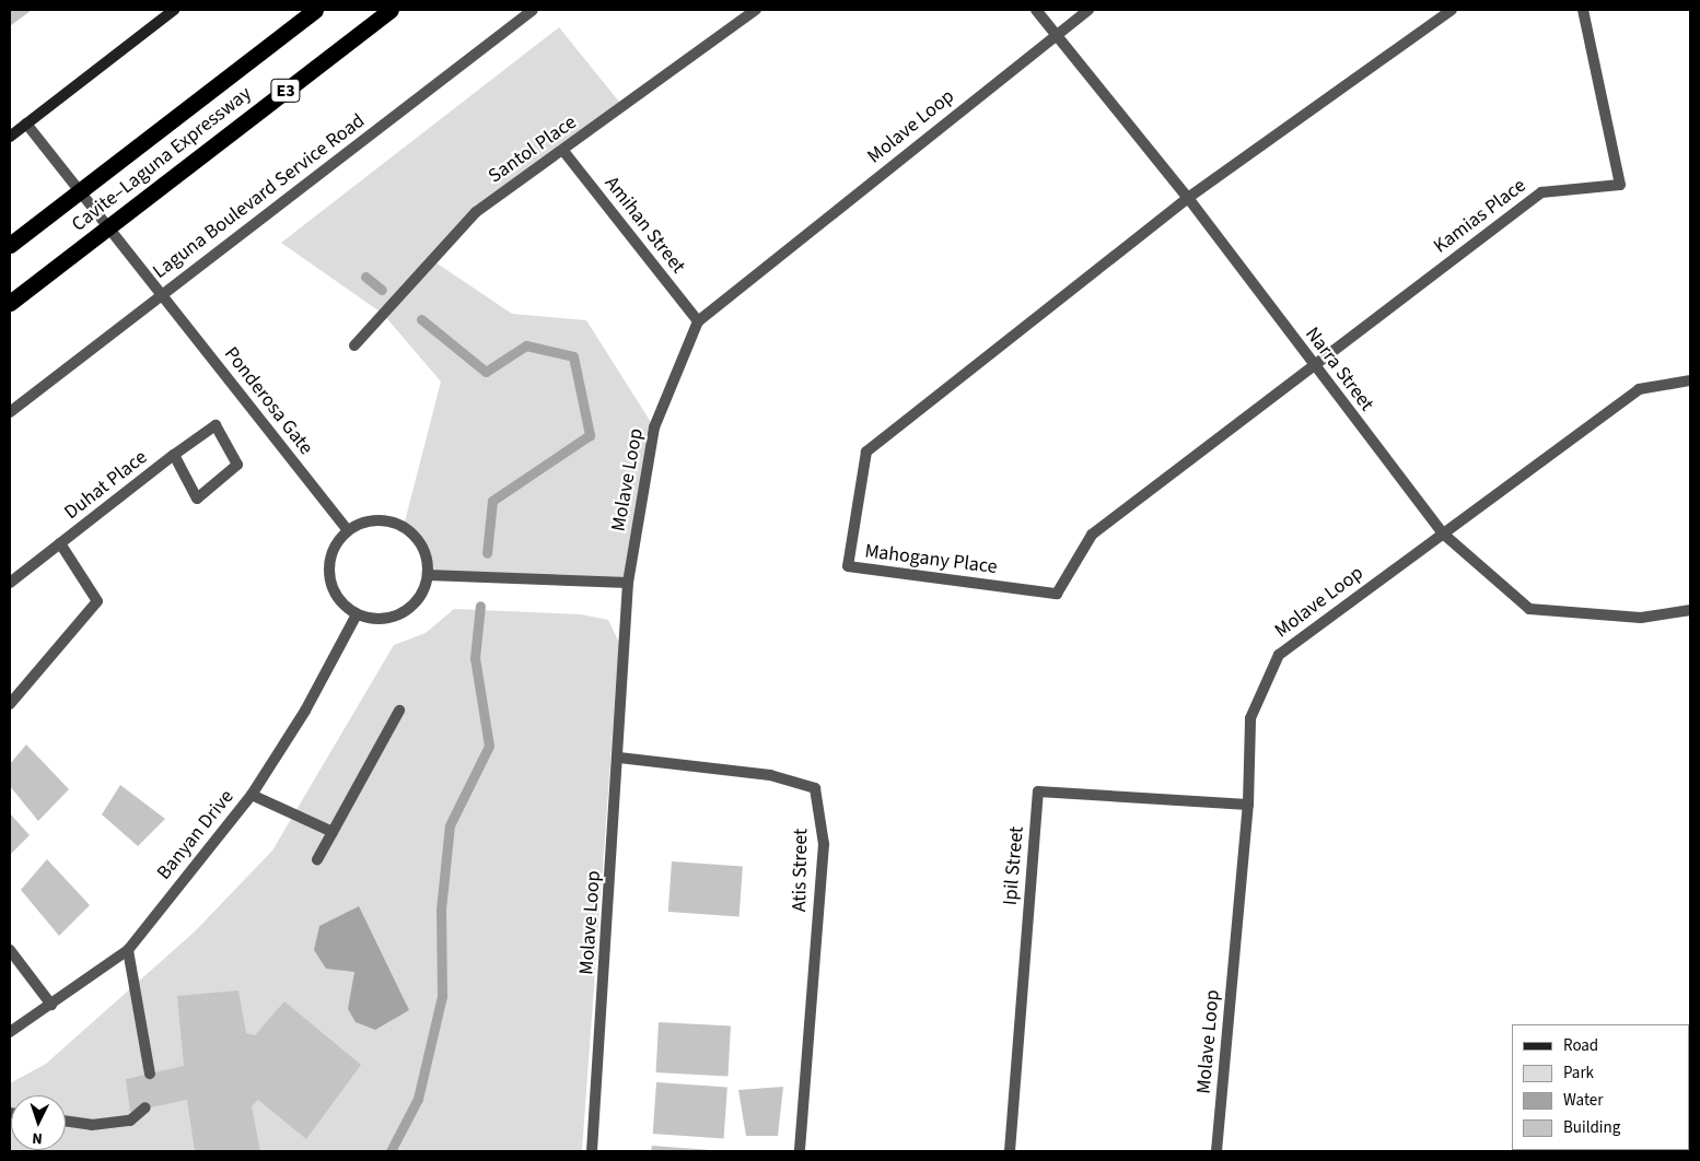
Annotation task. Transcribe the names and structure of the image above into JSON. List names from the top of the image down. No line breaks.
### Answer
{"streets":{"highway":["E3","Cavite–Laguna Expressway"],"street":["Molave Loop","Santol Place","Laguna Boulevard Service Road","Kamias Place","Amihan Street","Narra Street","Ponderosa Gate","Duhat Place","Mahogany Place","Banyan Drive","Ipil Street","Atis Street"]},"crossings":[["Molave Loop","Amihan Street"],["Molave Loop","Narra Street"],["Molave Loop","Ipil Street"],["Molave Loop","Atis Street"],["Santol Place","Amihan Street"],["Laguna Boulevard Service Road","Ponderosa Gate"],["Kamias Place","Narra Street"],["Kamias Place","Mahogany Place"],["Narra Street","Mahogany Place"],["Ponderosa Gate","Banyan Drive"]],"legend":["Road","Park","Water","Building"],"north":"bottom"}
